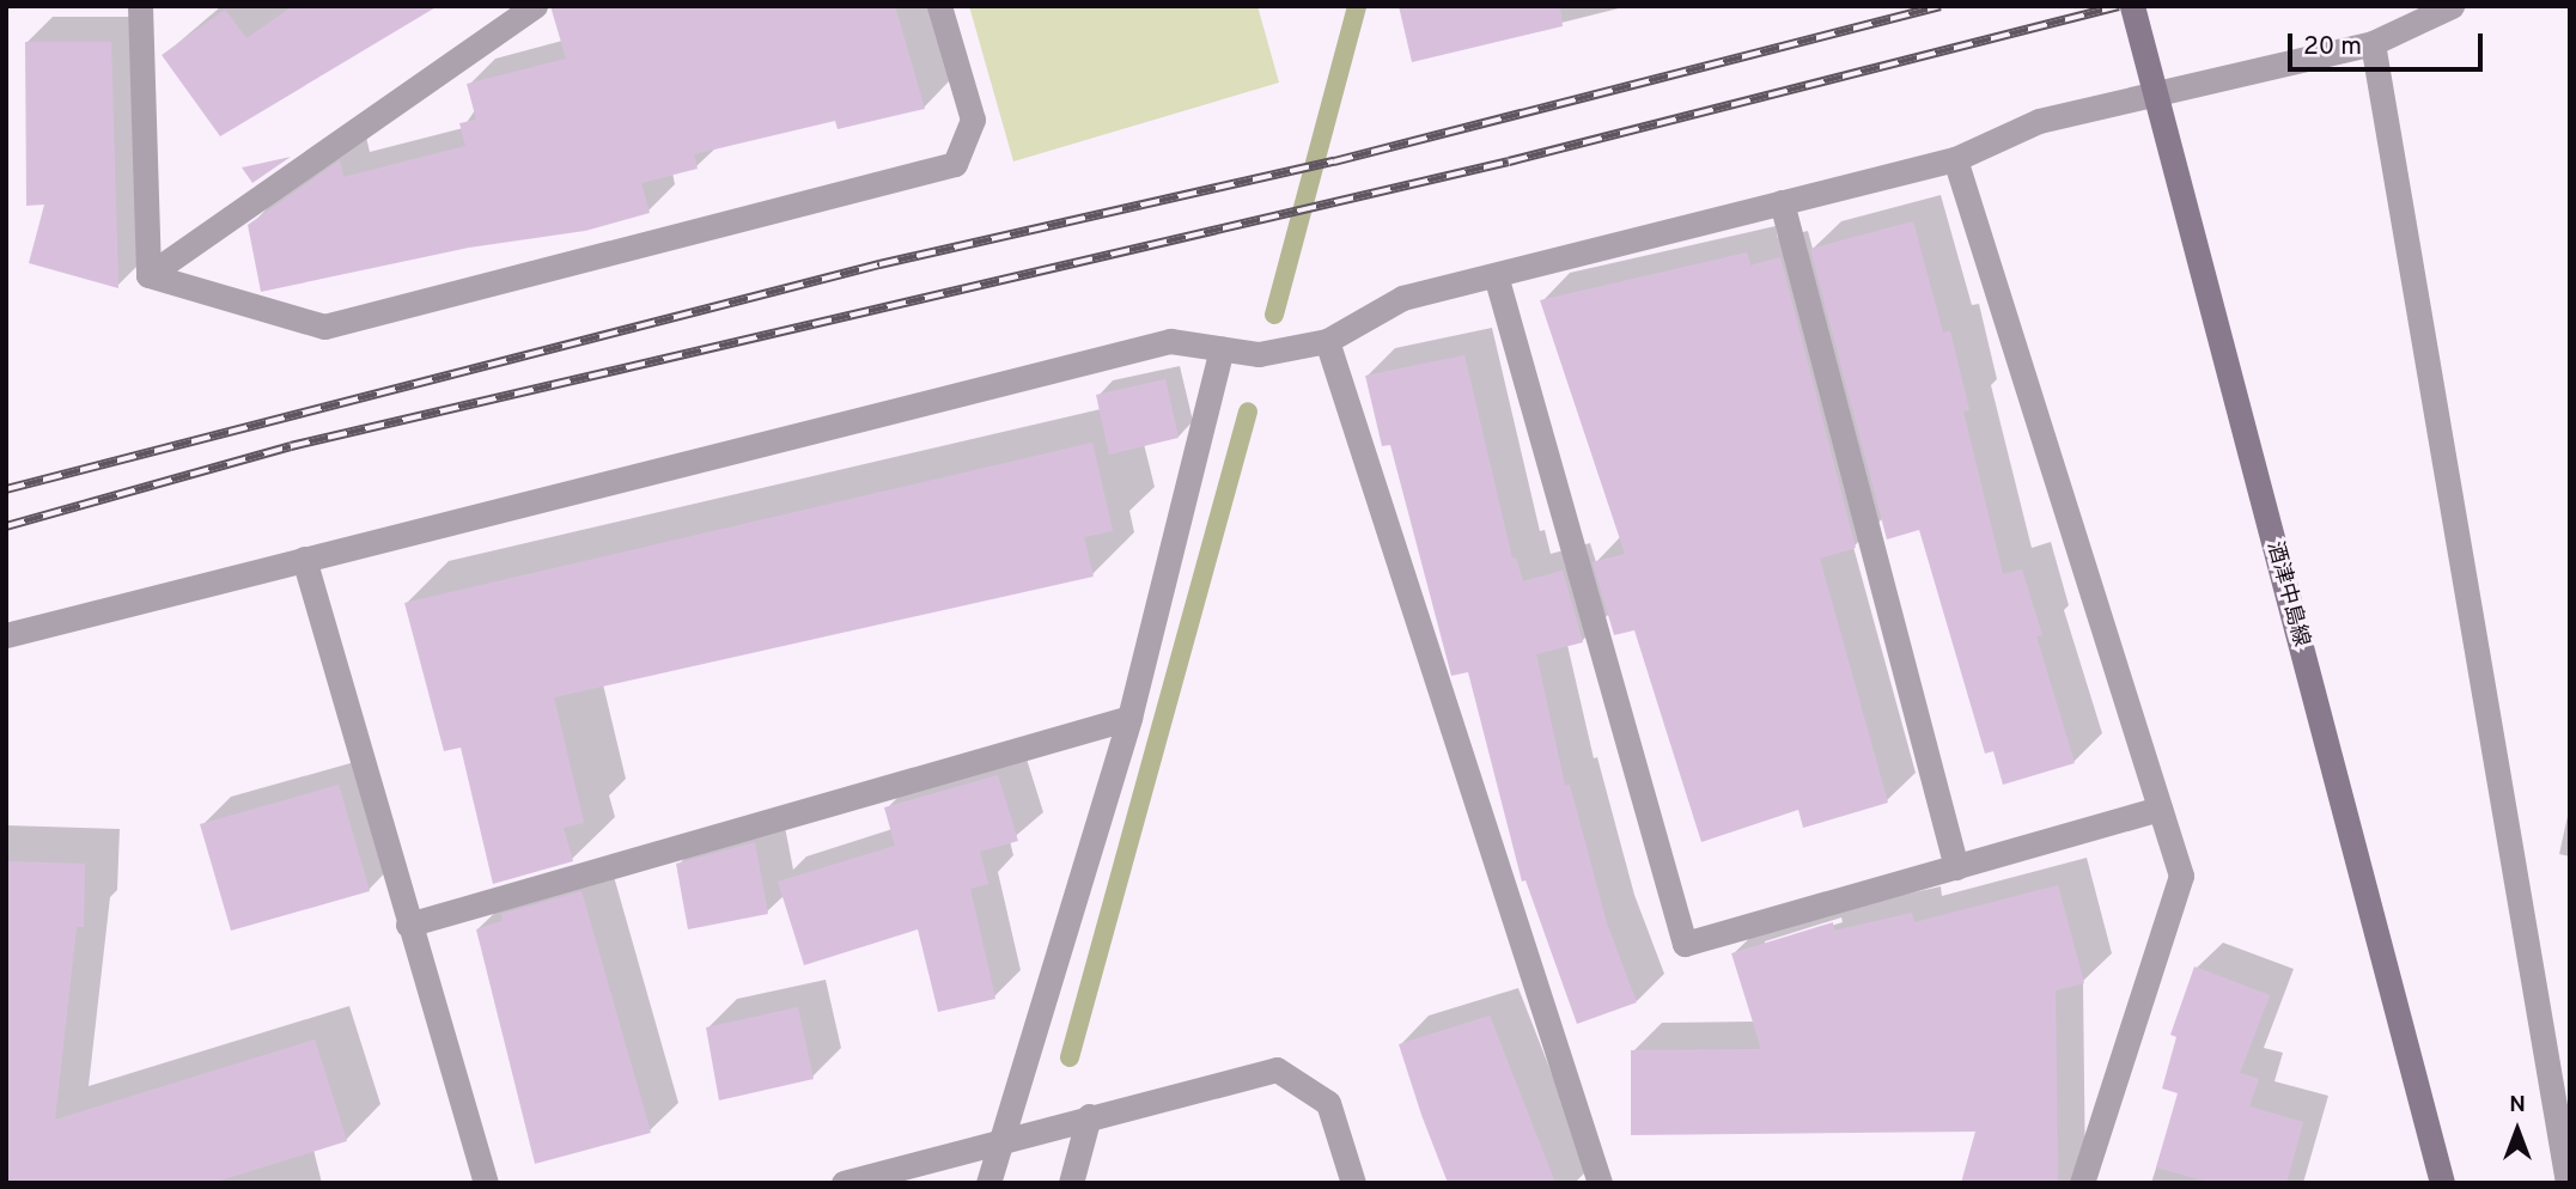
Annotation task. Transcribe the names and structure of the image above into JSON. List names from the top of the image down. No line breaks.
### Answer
{"streets":{"main road":["酒津中島線"]},"scale_bar":"20 m","north":"top"}
